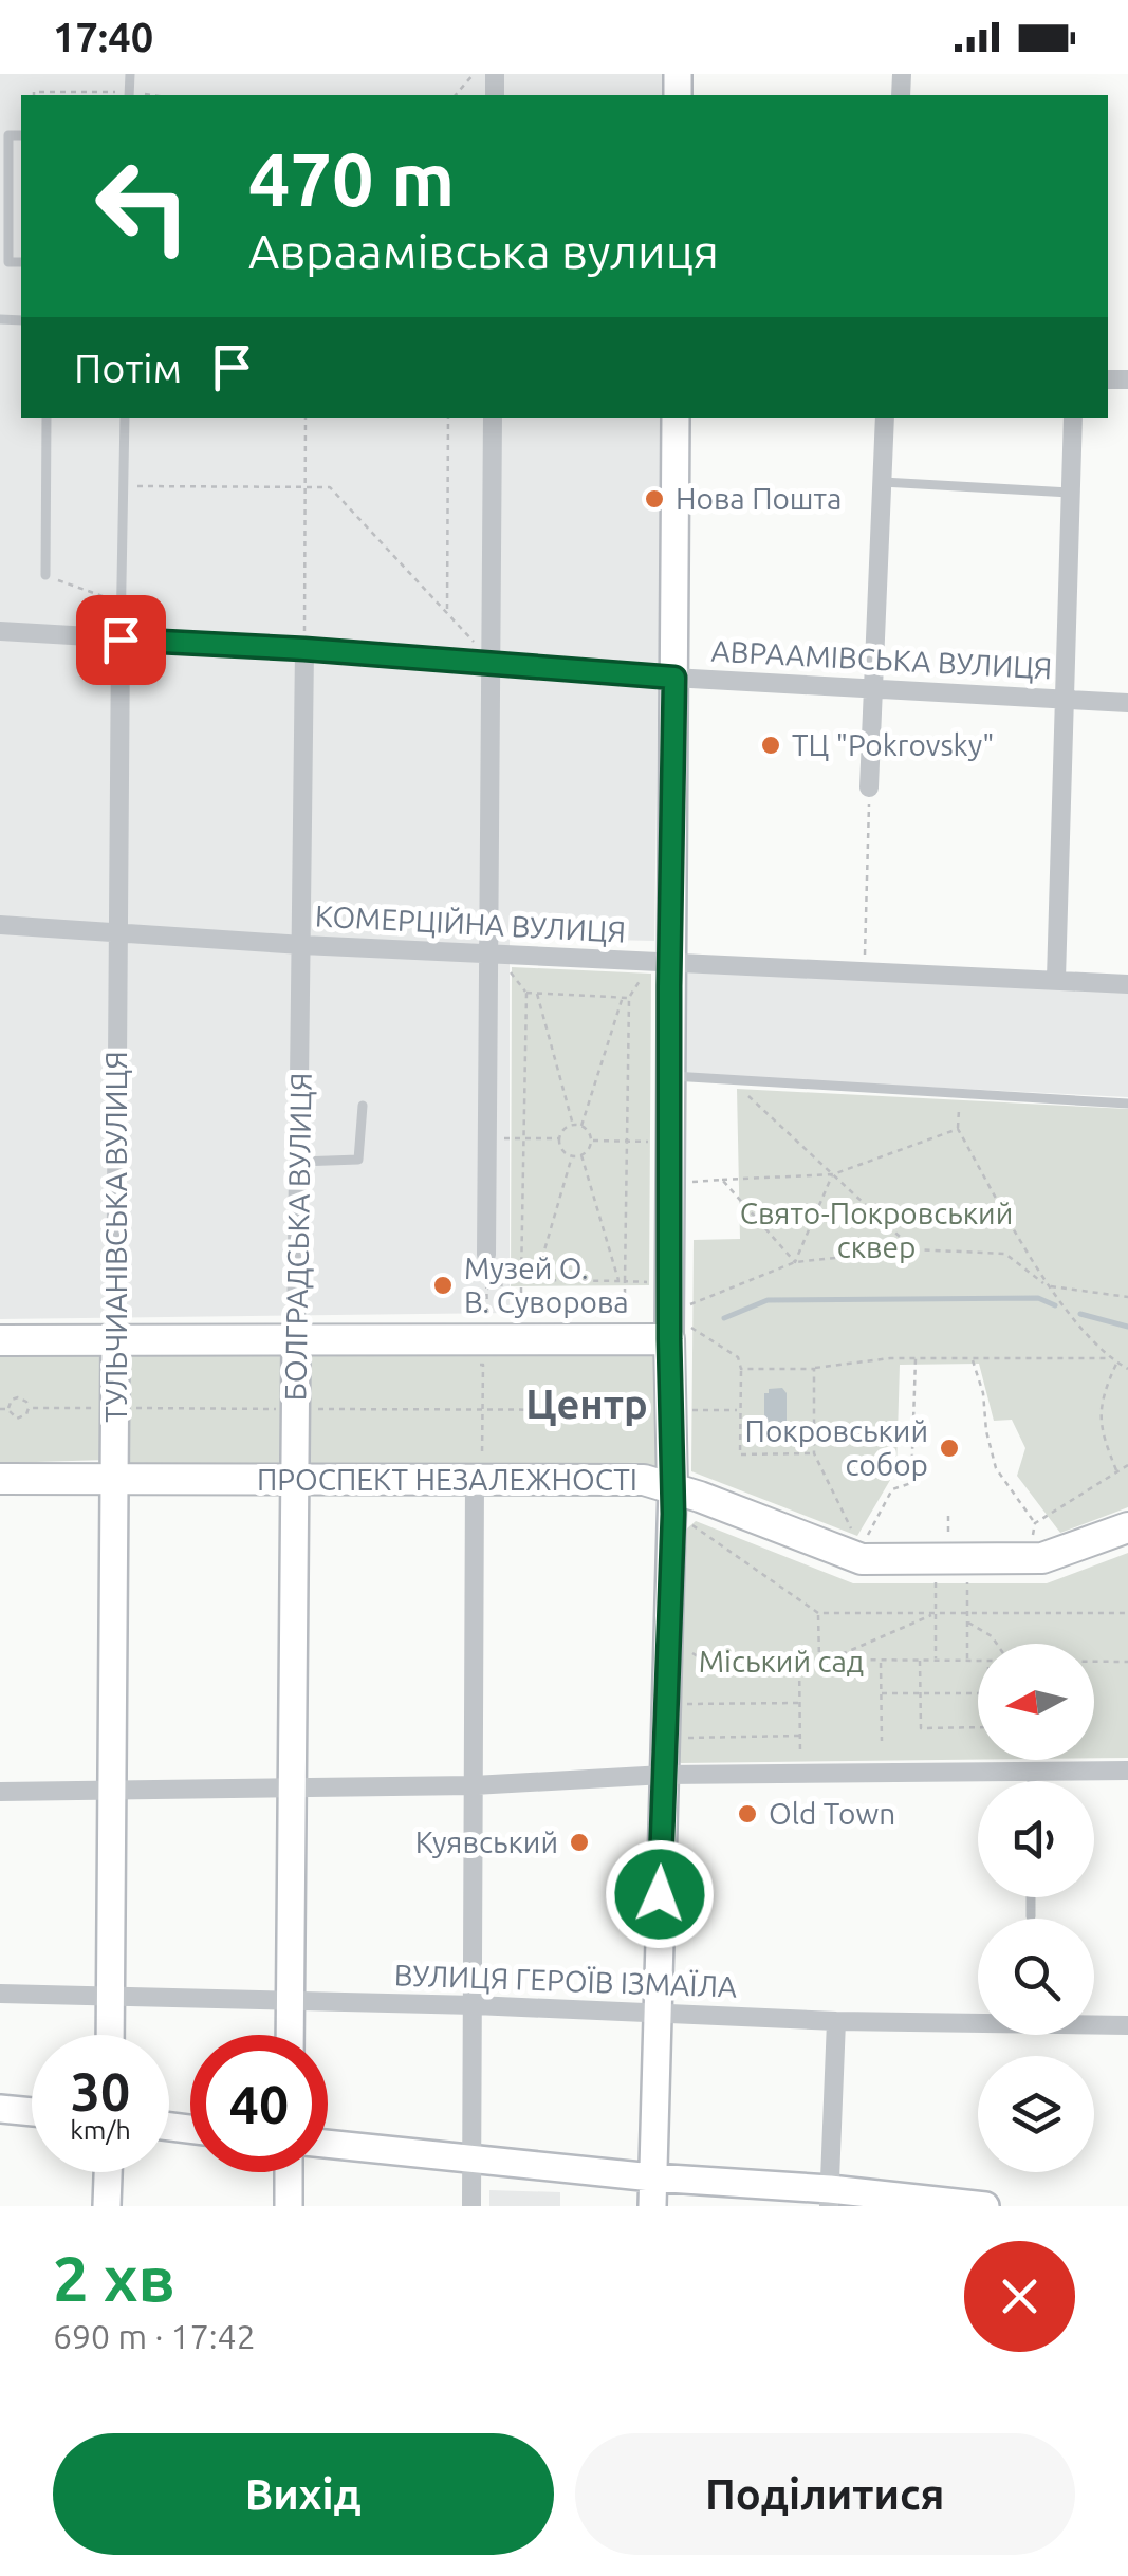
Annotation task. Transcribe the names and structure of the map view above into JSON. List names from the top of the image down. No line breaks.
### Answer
{"streets":{"main road":["ТУЛЬЧИАНІВСЬКА ВУЛИЦЯ","БОЛГРАДСЬКА ВУЛИЦЯ","ПРОСПЕКТ НЕЗАЛЕЖНОСТІ"],"street":["АВРААМІВСЬКА ВУЛИЦЯ","КОМЕРЦІЙНА ВУЛИЦЯ","ВУЛИЦЯ ГЕРОЇВ ІЗМАЇЛА"]},"crossings":[["АВРААМІВСЬКА ВУЛИЦЯ","ТУЛЬЧИАНІВСЬКА ВУЛИЦЯ"],["АВРААМІВСЬКА ВУЛИЦЯ","БОЛГРАДСЬКА ВУЛИЦЯ"],["КОМЕРЦІЙНА ВУЛИЦЯ","ТУЛЬЧИАНІВСЬКА ВУЛИЦЯ"],["КОМЕРЦІЙНА ВУЛИЦЯ","БОЛГРАДСЬКА ВУЛИЦЯ"],["ТУЛЬЧИАНІВСЬКА ВУЛИЦЯ","ПРОСПЕКТ НЕЗАЛЕЖНОСТІ"],["ТУЛЬЧИАНІВСЬКА ВУЛИЦЯ","ВУЛИЦЯ ГЕРОЇВ ІЗМАЇЛА"],["БОЛГРАДСЬКА ВУЛИЦЯ","ПРОСПЕКТ НЕЗАЛЕЖНОСТІ"],["БОЛГРАДСЬКА ВУЛИЦЯ","ВУЛИЦЯ ГЕРОЇВ ІЗМАЇЛА"]],"districts":["Центр"],"parks":["Свято-Покровський сквер","Міський сад"],"places":["Нова Пошта","ТЦ \"Pokrovsky\"","Музей О. В. Суворова","Покровський собор","Old Town","Куявський"],"north":"left","page":{"status":"17:40","turn":["470 m","Авраамівська вулиця"],"then":"Потім","speed":"30 km/h","limit":"40","heading":["2 хв","690 m · 17:42"],"buttons":["Вихід","Поділитися"]}}
